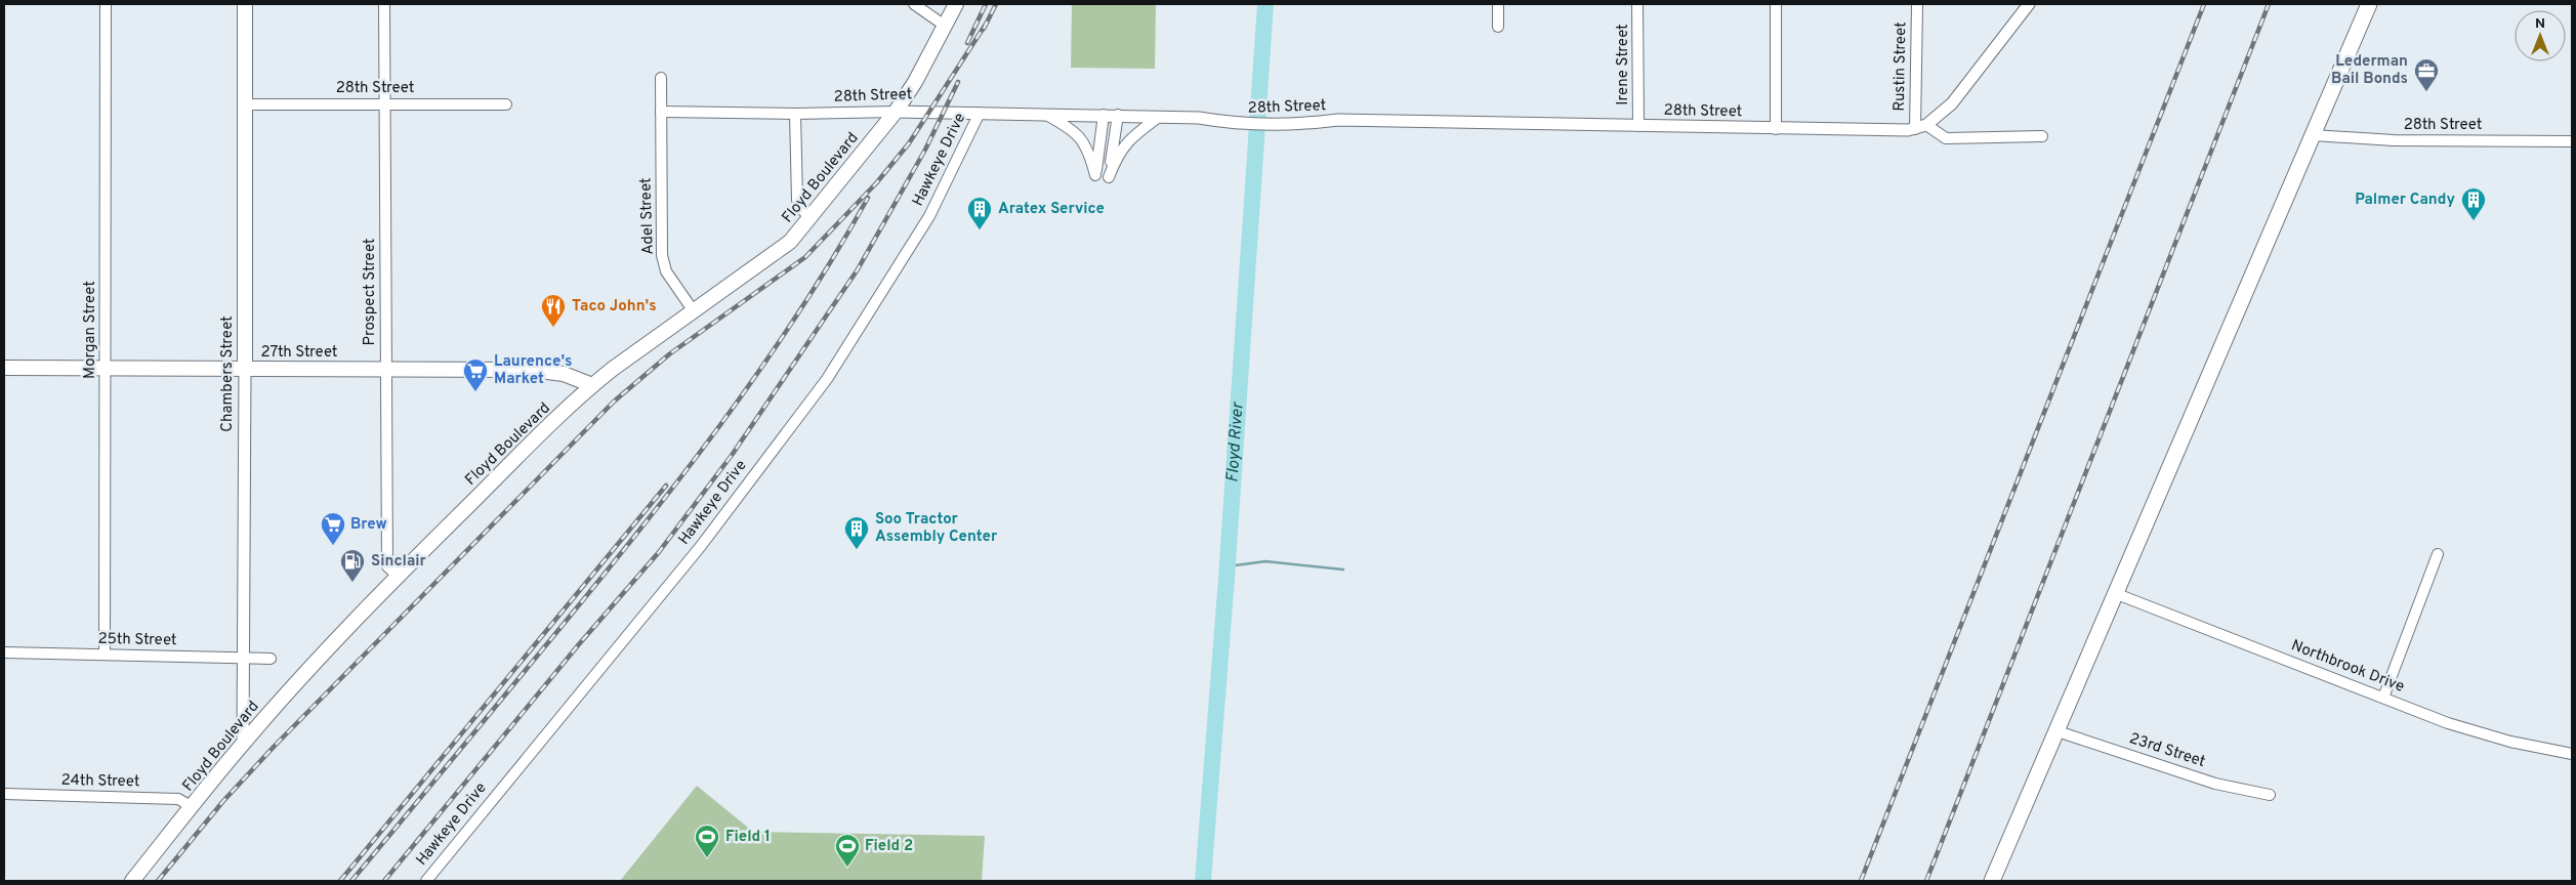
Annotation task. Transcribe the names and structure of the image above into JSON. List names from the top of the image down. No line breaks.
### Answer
{"streets":{"main road":["Floyd Boulevard","27th Street","Chambers Street"],"street":["Irene Street","Rustin Street","28th Street","Hawkeye Drive","Adel Street","Prospect Street","Morgan Street","25th Street","Northbrook Drive","23rd Street","24th Street"]},"crossings":[["Irene Street","28th Street"],["Rustin Street","28th Street"],["28th Street","Hawkeye Drive"],["28th Street","Floyd Boulevard"],["28th Street","Adel Street"],["28th Street","Prospect Street"],["28th Street","Chambers Street"],["Floyd Boulevard","Adel Street"],["Floyd Boulevard","Prospect Street"],["Floyd Boulevard","27th Street"],["Floyd Boulevard","Chambers Street"],["Floyd Boulevard","24th Street"],["Prospect Street","27th Street"],["Morgan Street","27th Street"],["Morgan Street","25th Street"],["27th Street","Chambers Street"],["Chambers Street","25th Street"]],"water":["Floyd River"],"places":{"office":["Lederman Bail Bonds"],"building":["Palmer Candy","Aratex Service","Soo Tractor Assembly Center"],"restaurant":["Taco John's"],"supermarket":["Laurence's Market","Brew"],"fuel station":["Sinclair"],"sports":["Field 1","Field 2"]},"north":"top"}
